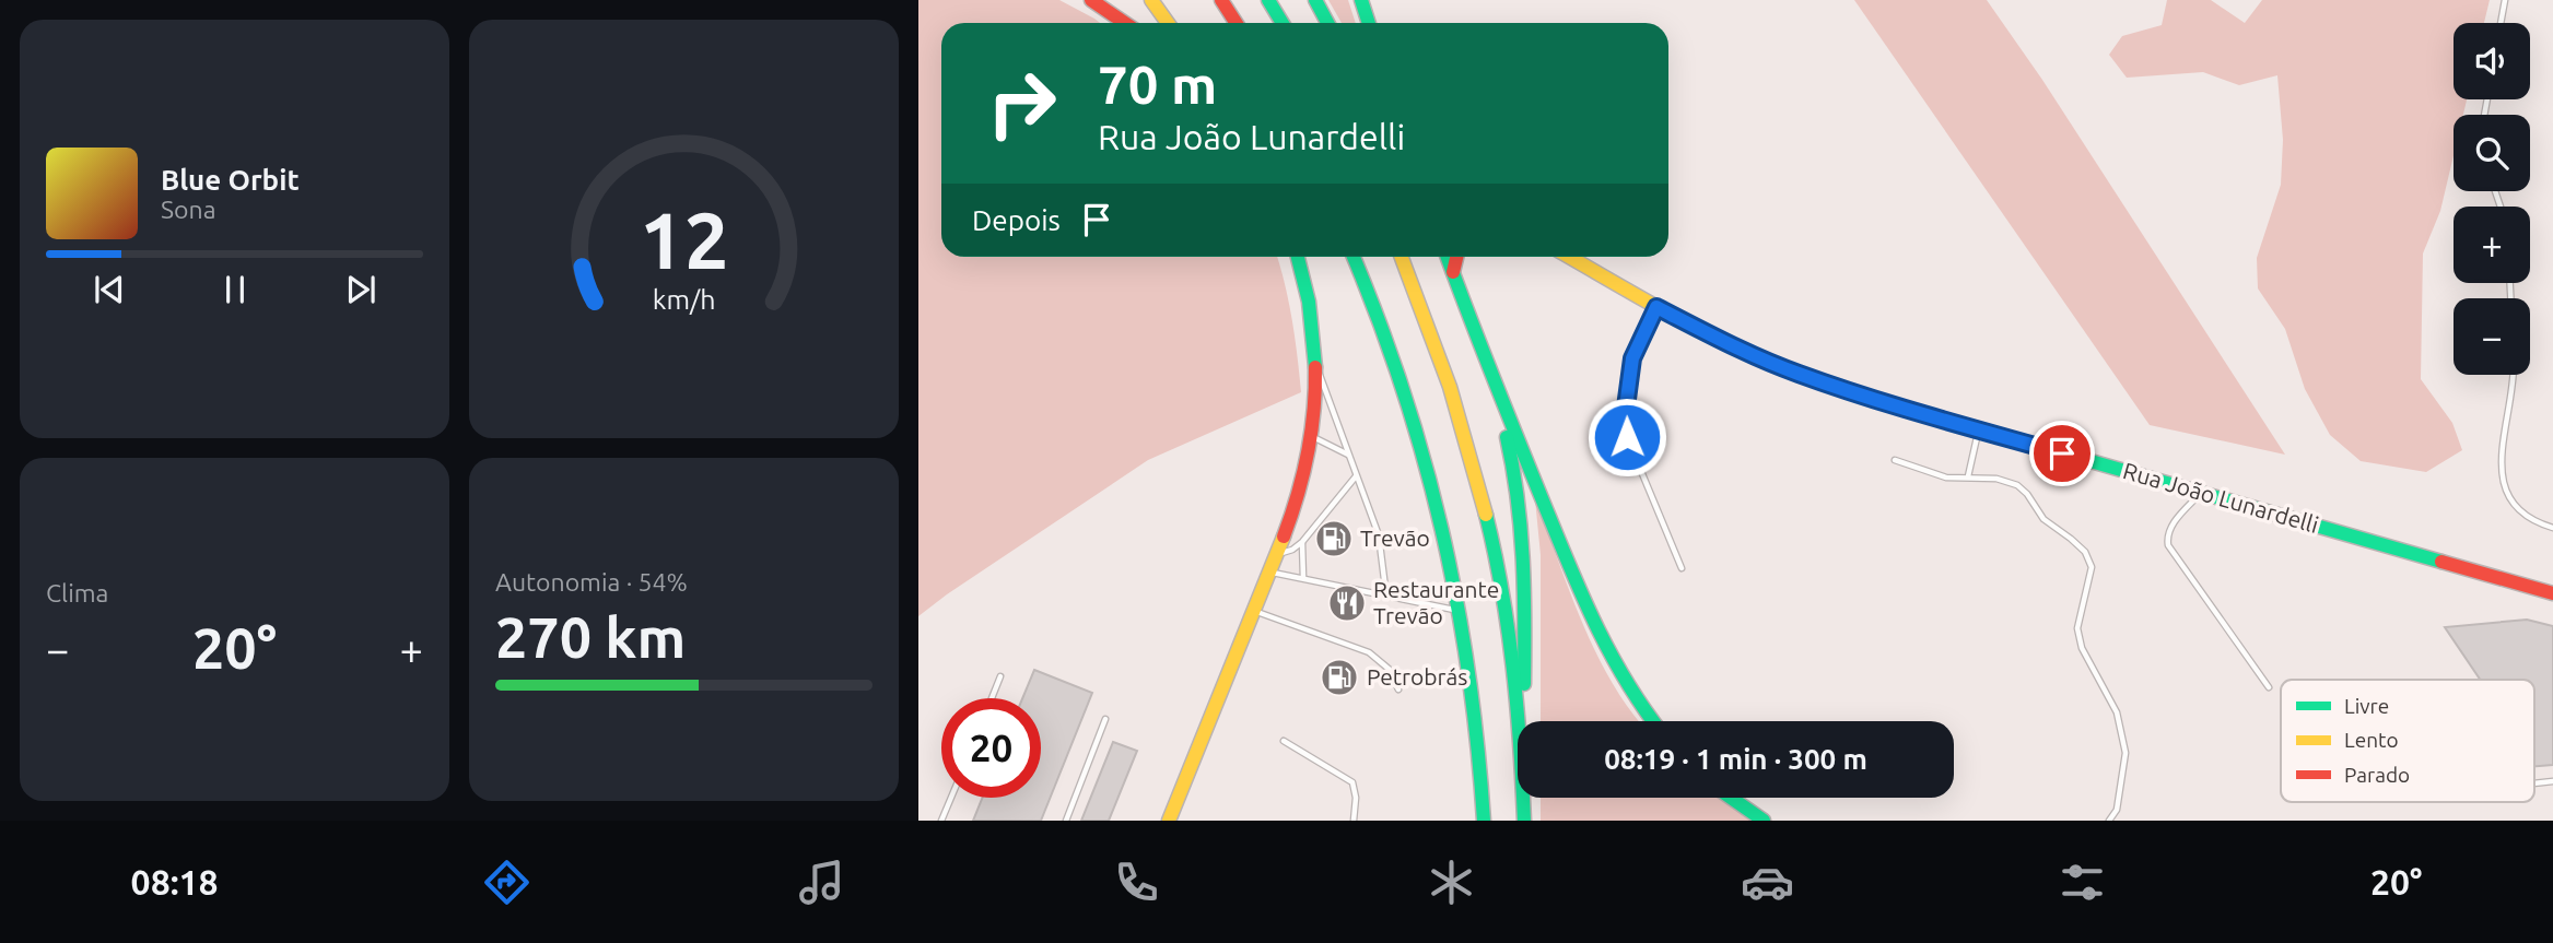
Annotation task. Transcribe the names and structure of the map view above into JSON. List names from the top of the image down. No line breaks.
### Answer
{"streets":{"main road":["Rua João Lunardelli"]},"places":{"fuel station":["Trevão","Petrobrás"],"restaurant":["Restaurante Trevão"]},"legend":["Livre","Lento","Parado"],"page":{"map_buttons":["+","−"],"turn":["70 m","Rua João Lunardelli"],"song":["Blue Orbit","Sona"],"then":"Depois","tile":["Clima",["Autonomia · 54%","270 km"]],"heat":["−","20°","+"],"limit":"20","trip":"08:19 · 1 min · 300 m","tabs":["08:18","20°"],"gauge":["12","km/h"]}}
